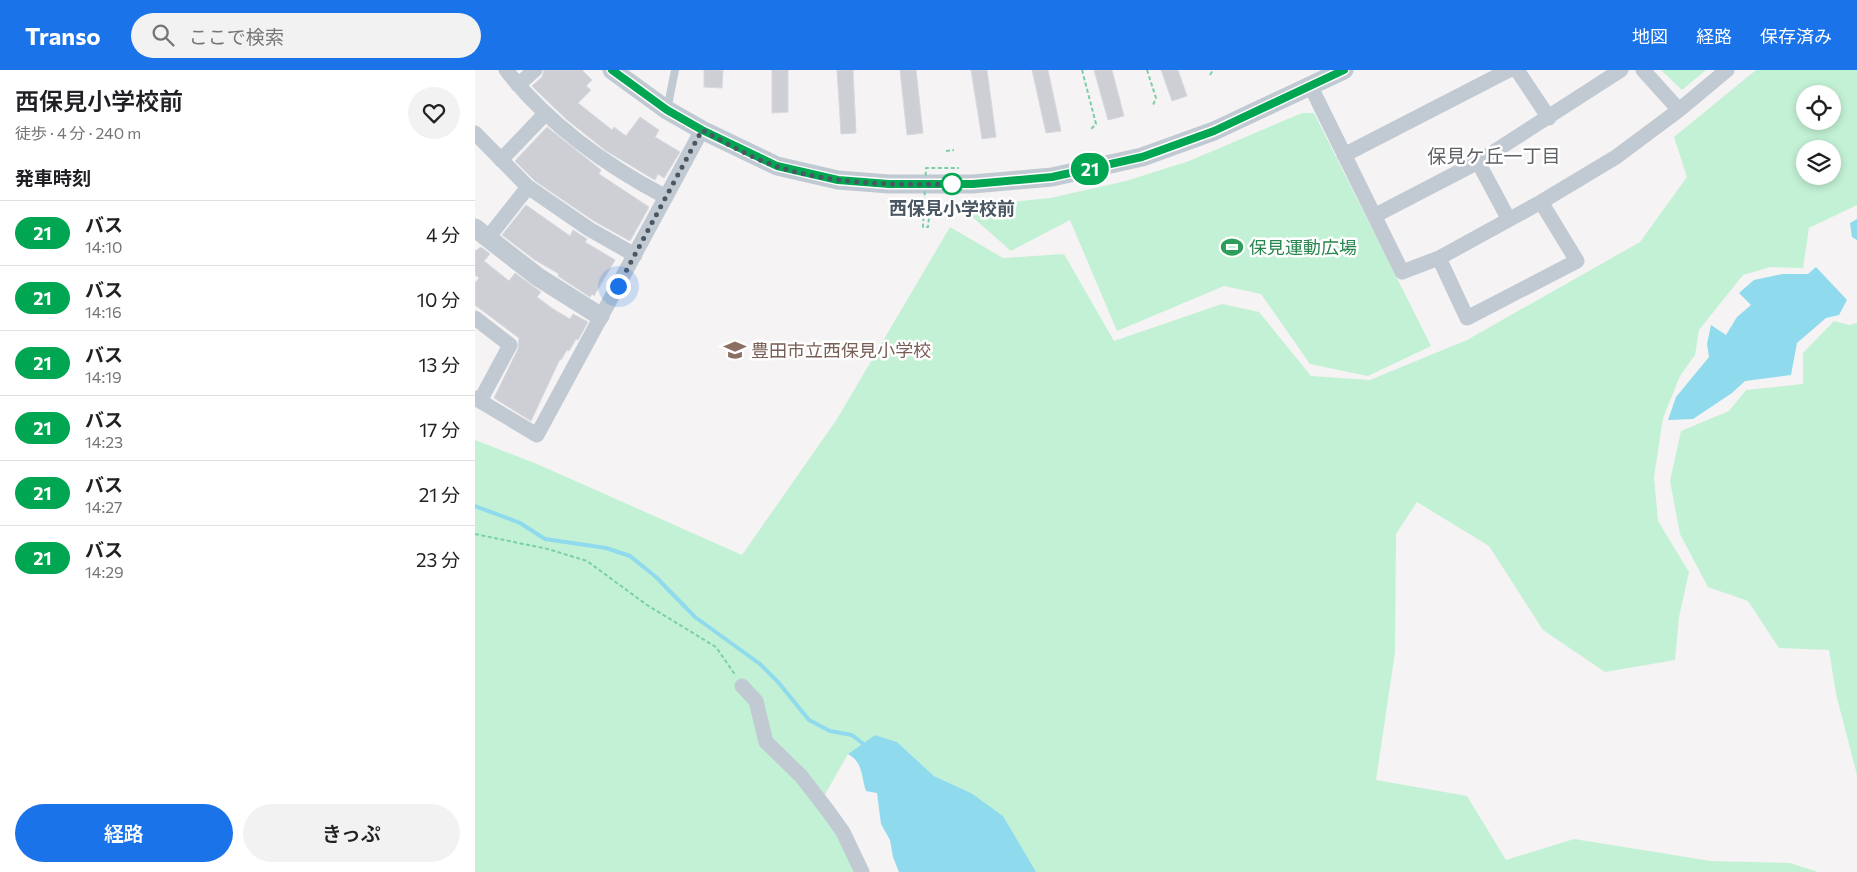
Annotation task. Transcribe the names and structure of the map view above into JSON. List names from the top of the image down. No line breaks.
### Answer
{"districts":["保見ケ丘一丁目"],"places":{"other":["西保見小学校前"],"sports":["保見運動広場"],"school or university":["豊田市立西保見小学校"]},"lines":["bus line 21"],"page":{"header":"Transo","search":"ここで検索","nav":["地図","経路","保存済み"],"heading":[["西保見小学校前","徒歩 · 4 分 · 240 m"],"発車時刻"],"on_map":"21","list":[{"mark":"21","name":"バス","note":"14:10","value":"4 分"},{"mark":"21","name":"バス","note":"14:16","value":"10 分"},{"mark":"21","name":"バス","note":"14:19","value":"13 分"},{"mark":"21","name":"バス","note":"14:23","value":"17 分"},{"mark":"21","name":"バス","note":"14:27","value":"21 分"},{"mark":"21","name":"バス","note":"14:29","value":"23 分"}],"buttons":["経路","きっぷ"]}}
